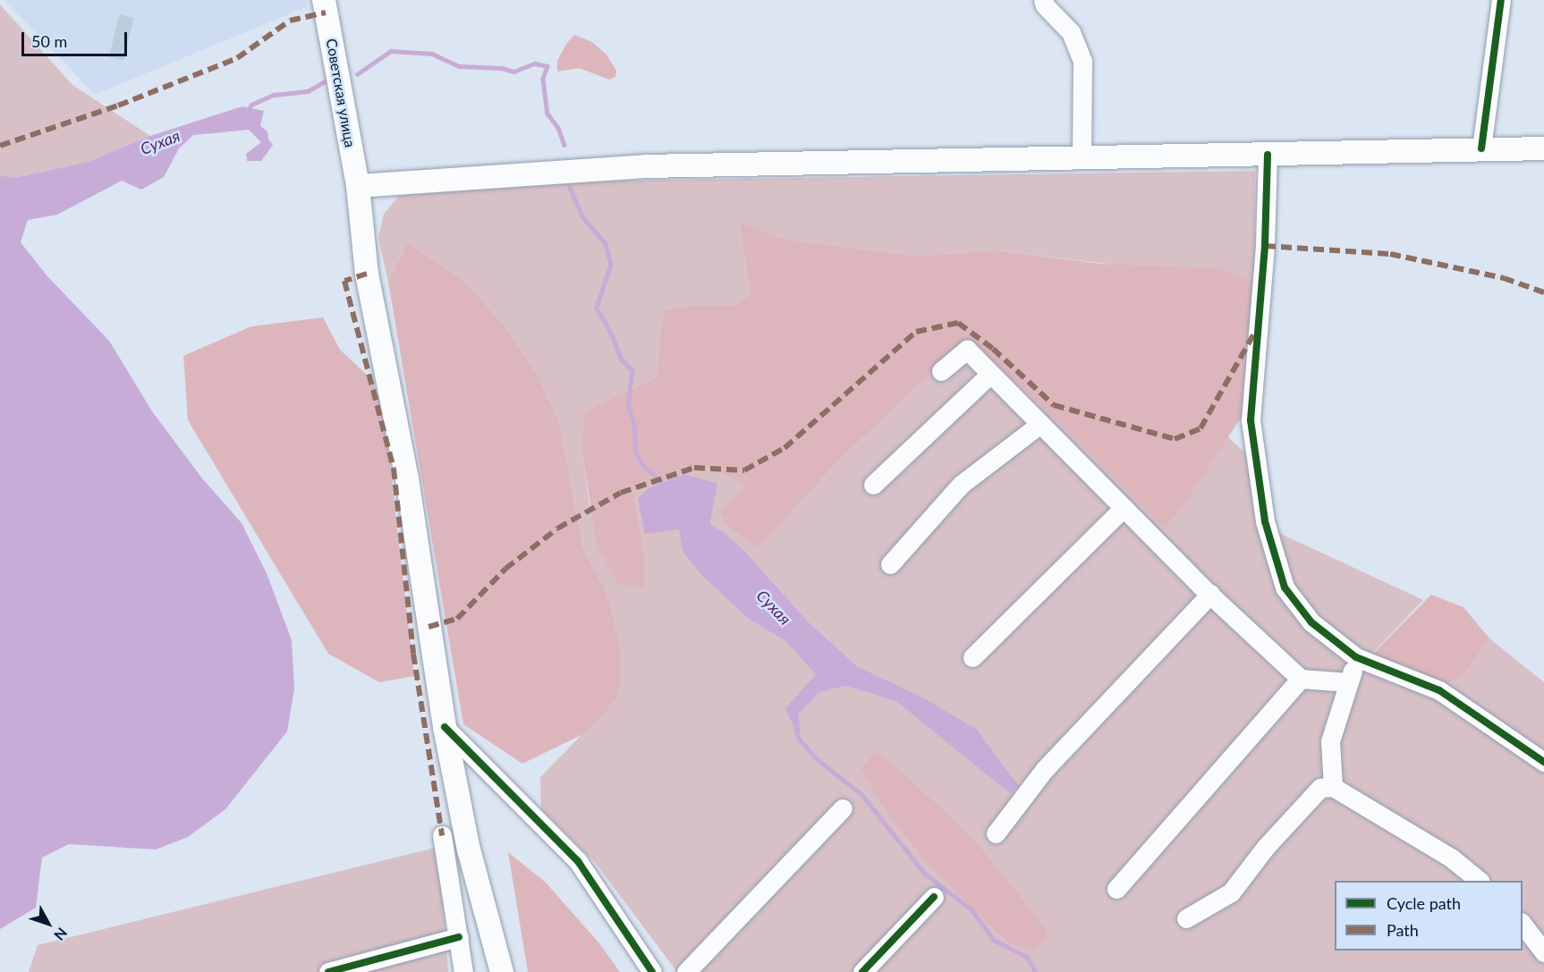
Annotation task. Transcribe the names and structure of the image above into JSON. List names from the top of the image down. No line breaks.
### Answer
{"streets":{"main road":["Советская улица"]},"water":["Сухая"],"legend":["Cycle path","Path"],"scale_bar":"50 m","north":"bottom right"}
